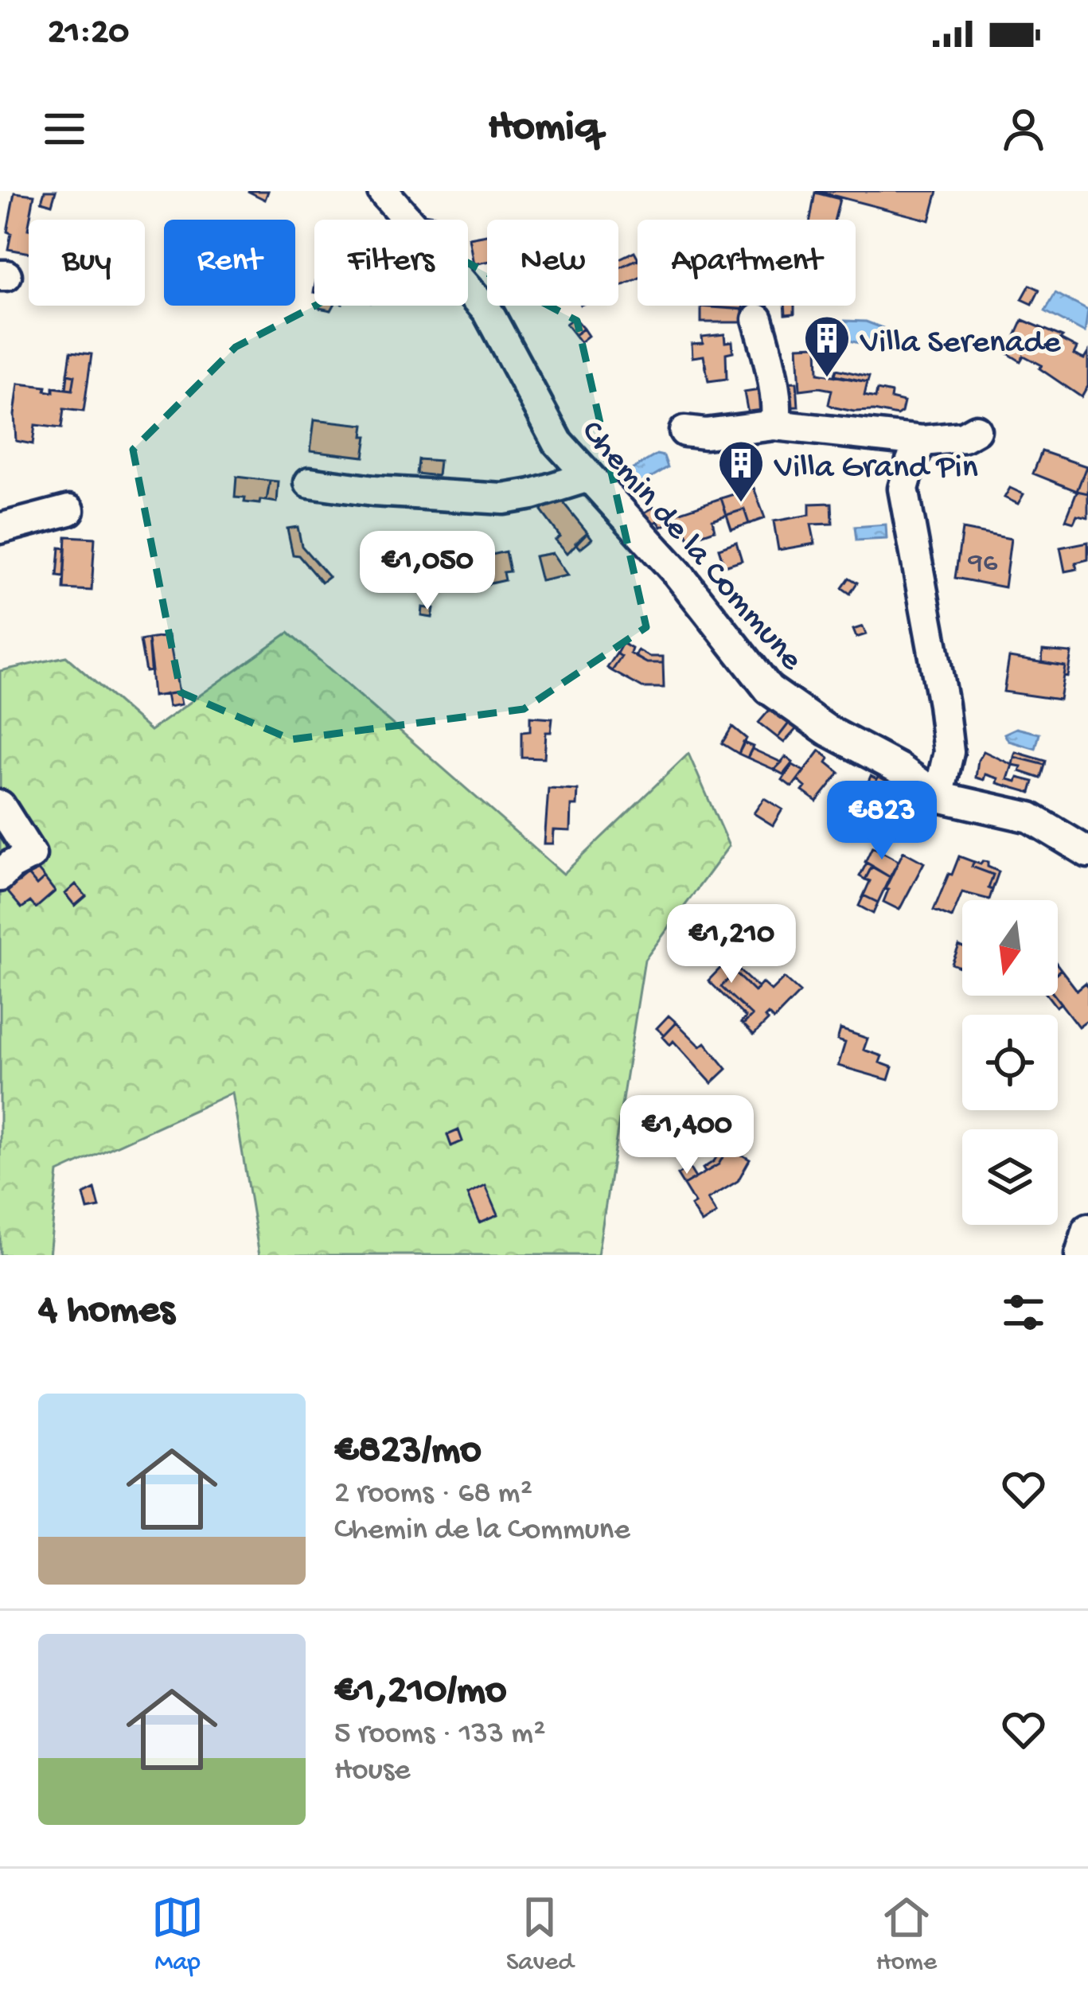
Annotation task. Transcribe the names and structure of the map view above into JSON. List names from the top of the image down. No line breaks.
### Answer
{"streets":{"street":["Chemin de la Commune"]},"places":{"building":["Villa Serenade","Villa Grand Pin"]},"house_numbers":["96"],"north":"bottom","page":{"status":"21:20","header":"Homiq","chip":["Buy","Rent","Filters","New","Apartment"],"price":["€1,050","€823","€1,210","€1,400"],"heading":"4 homes","list":[{"name":"€823/mo","note":"2 rooms · 68 m² · Chemin de la Commune"},{"name":"€1,210/mo","note":"5 rooms · 133 m² · House"}],"tabs":["Map","Saved","Home"]}}
